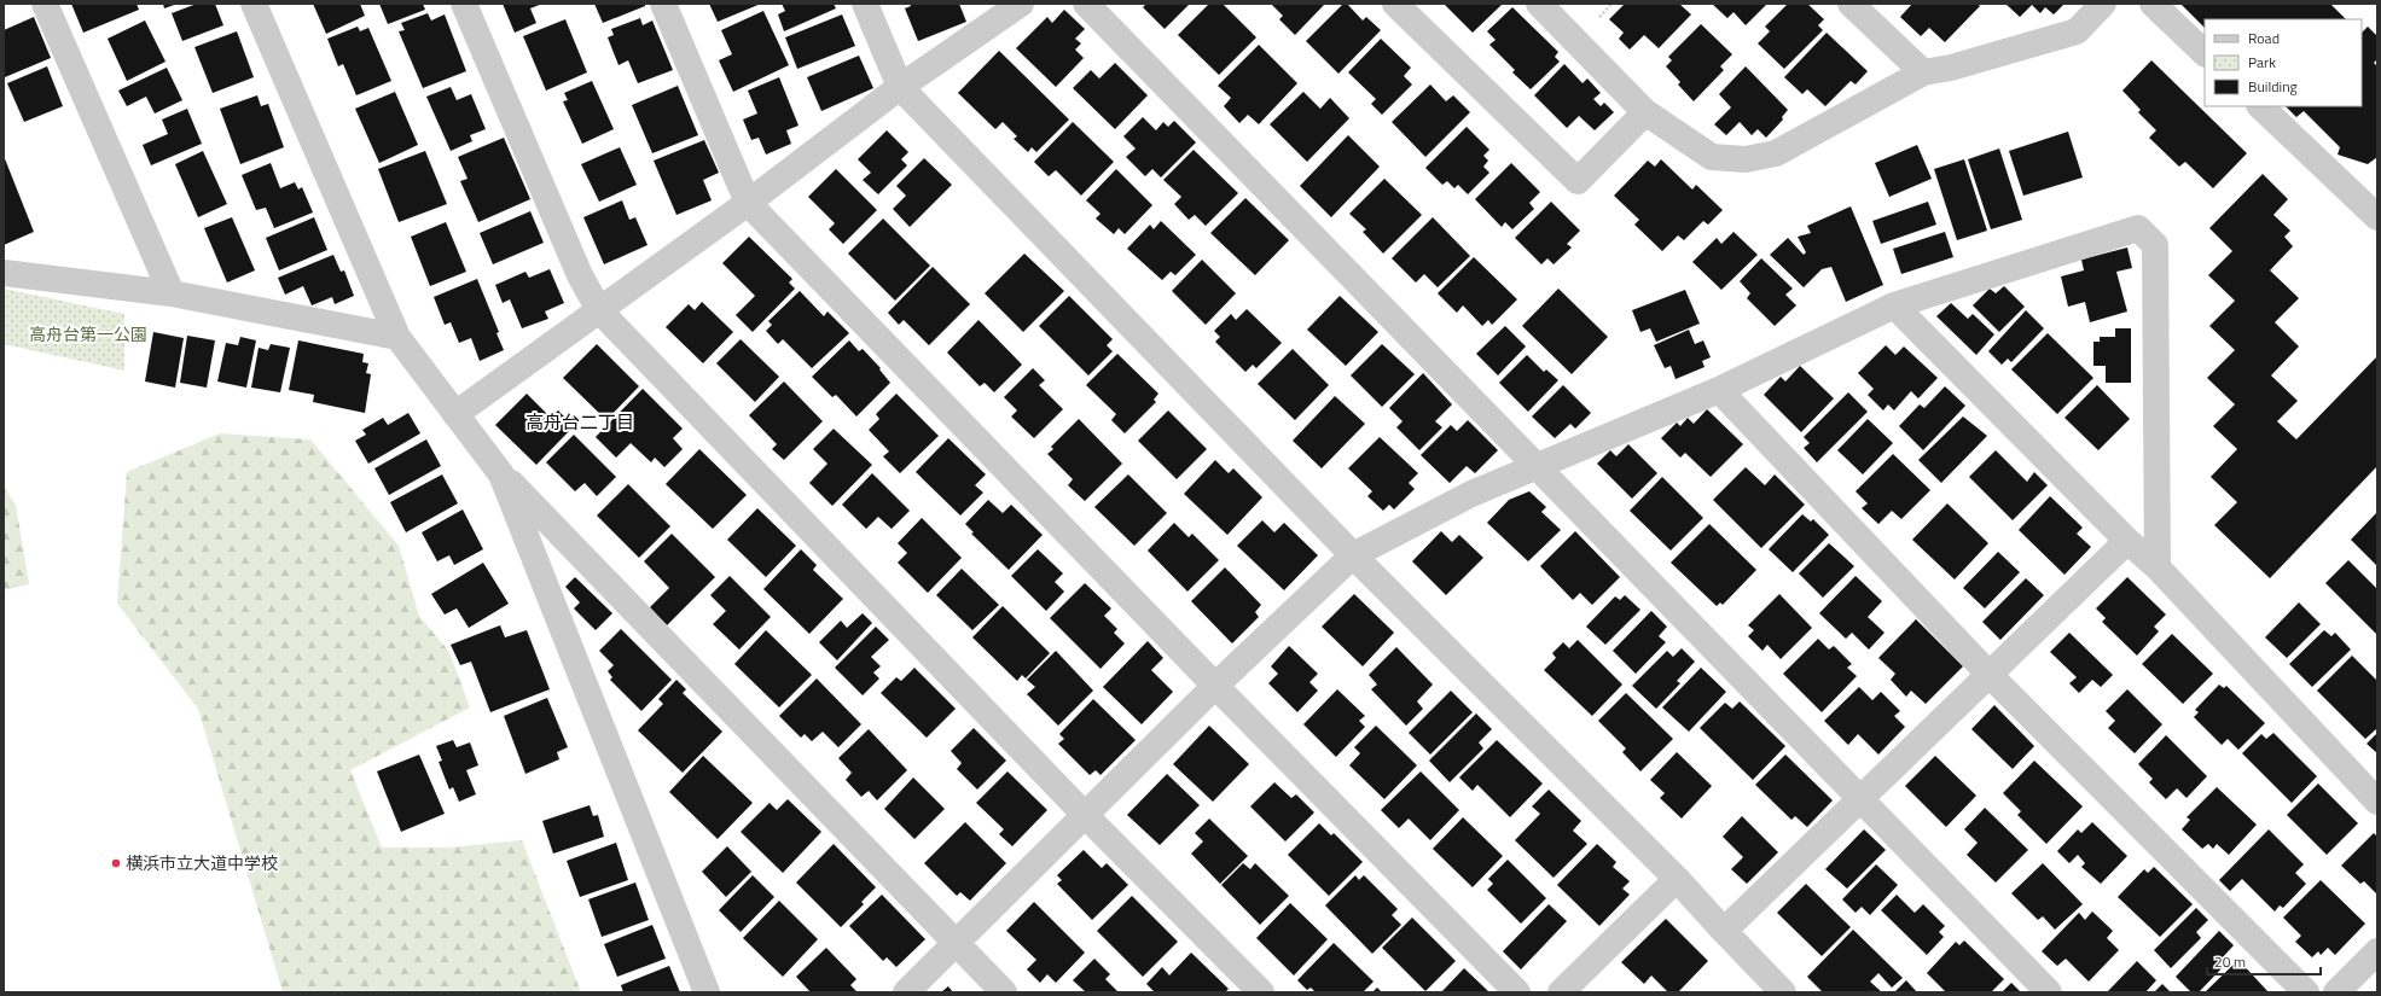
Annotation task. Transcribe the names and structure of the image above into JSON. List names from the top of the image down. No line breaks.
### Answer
{"districts":["高舟台二丁目"],"parks":["高舟台第一公園"],"places":["横浜市立大道中学校"],"legend":["Road","Park","Building"],"scale_bar":"20 m"}
